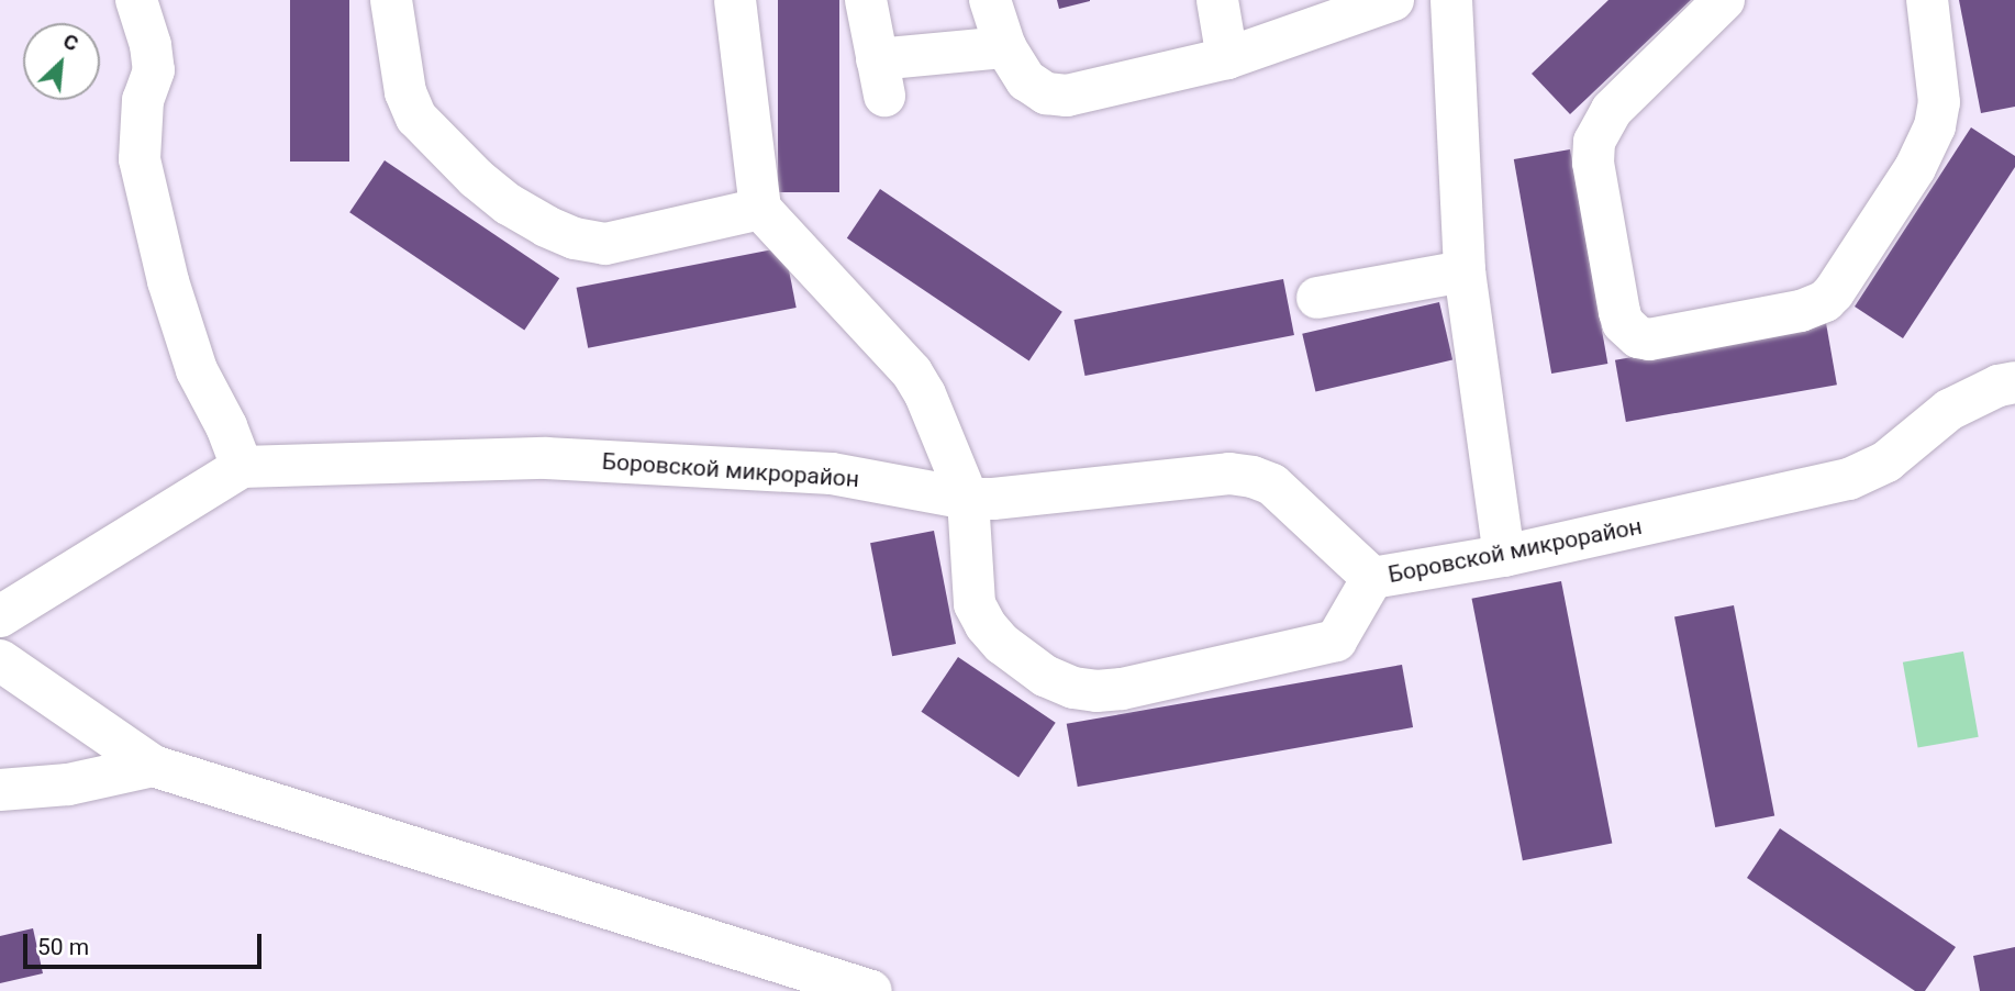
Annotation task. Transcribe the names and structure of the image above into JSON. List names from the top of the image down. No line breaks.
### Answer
{"streets":{"street":["Боровской микрорайон"]},"scale_bar":"50 m","north":"top right"}
